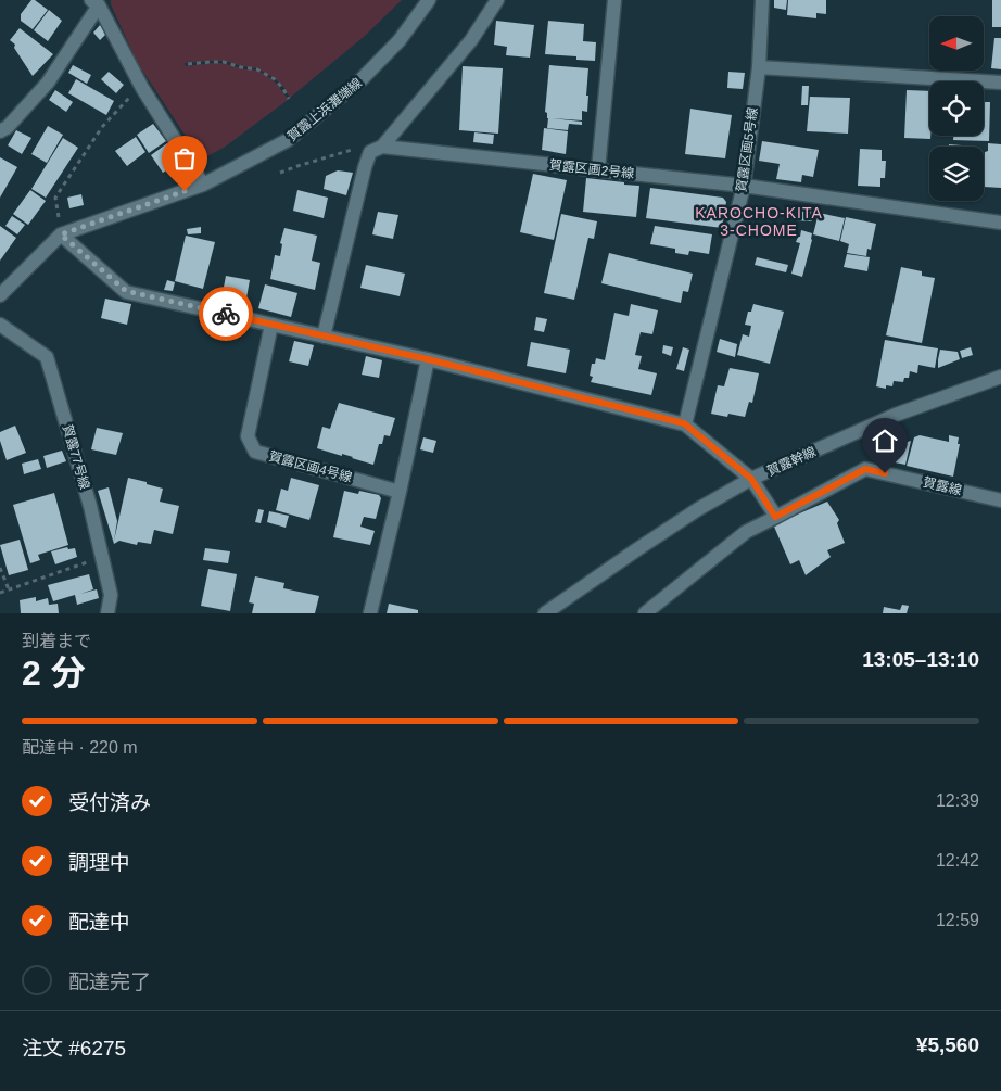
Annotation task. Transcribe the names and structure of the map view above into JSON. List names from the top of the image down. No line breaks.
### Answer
{"streets":{"street":["賀露上浜灘端線","賀露区画5号線","賀露区画2号線","賀露77号線","賀露幹線","賀露区画4号線","賀露線"]},"crossings":[["賀露区画5号線","賀露区画2号線"]],"districts":["KAROCHO-KITA 3-CHOME"],"north":"left","page":{"heading":["2 分","到着まで","13:05–13:10"],"panel":["注文 #6275","¥5,560"],"bar":"配達中 · 220 m","list":[["受付済み","12:39"],["調理中","12:42"],["配達中","12:59"],"配達完了"]}}
